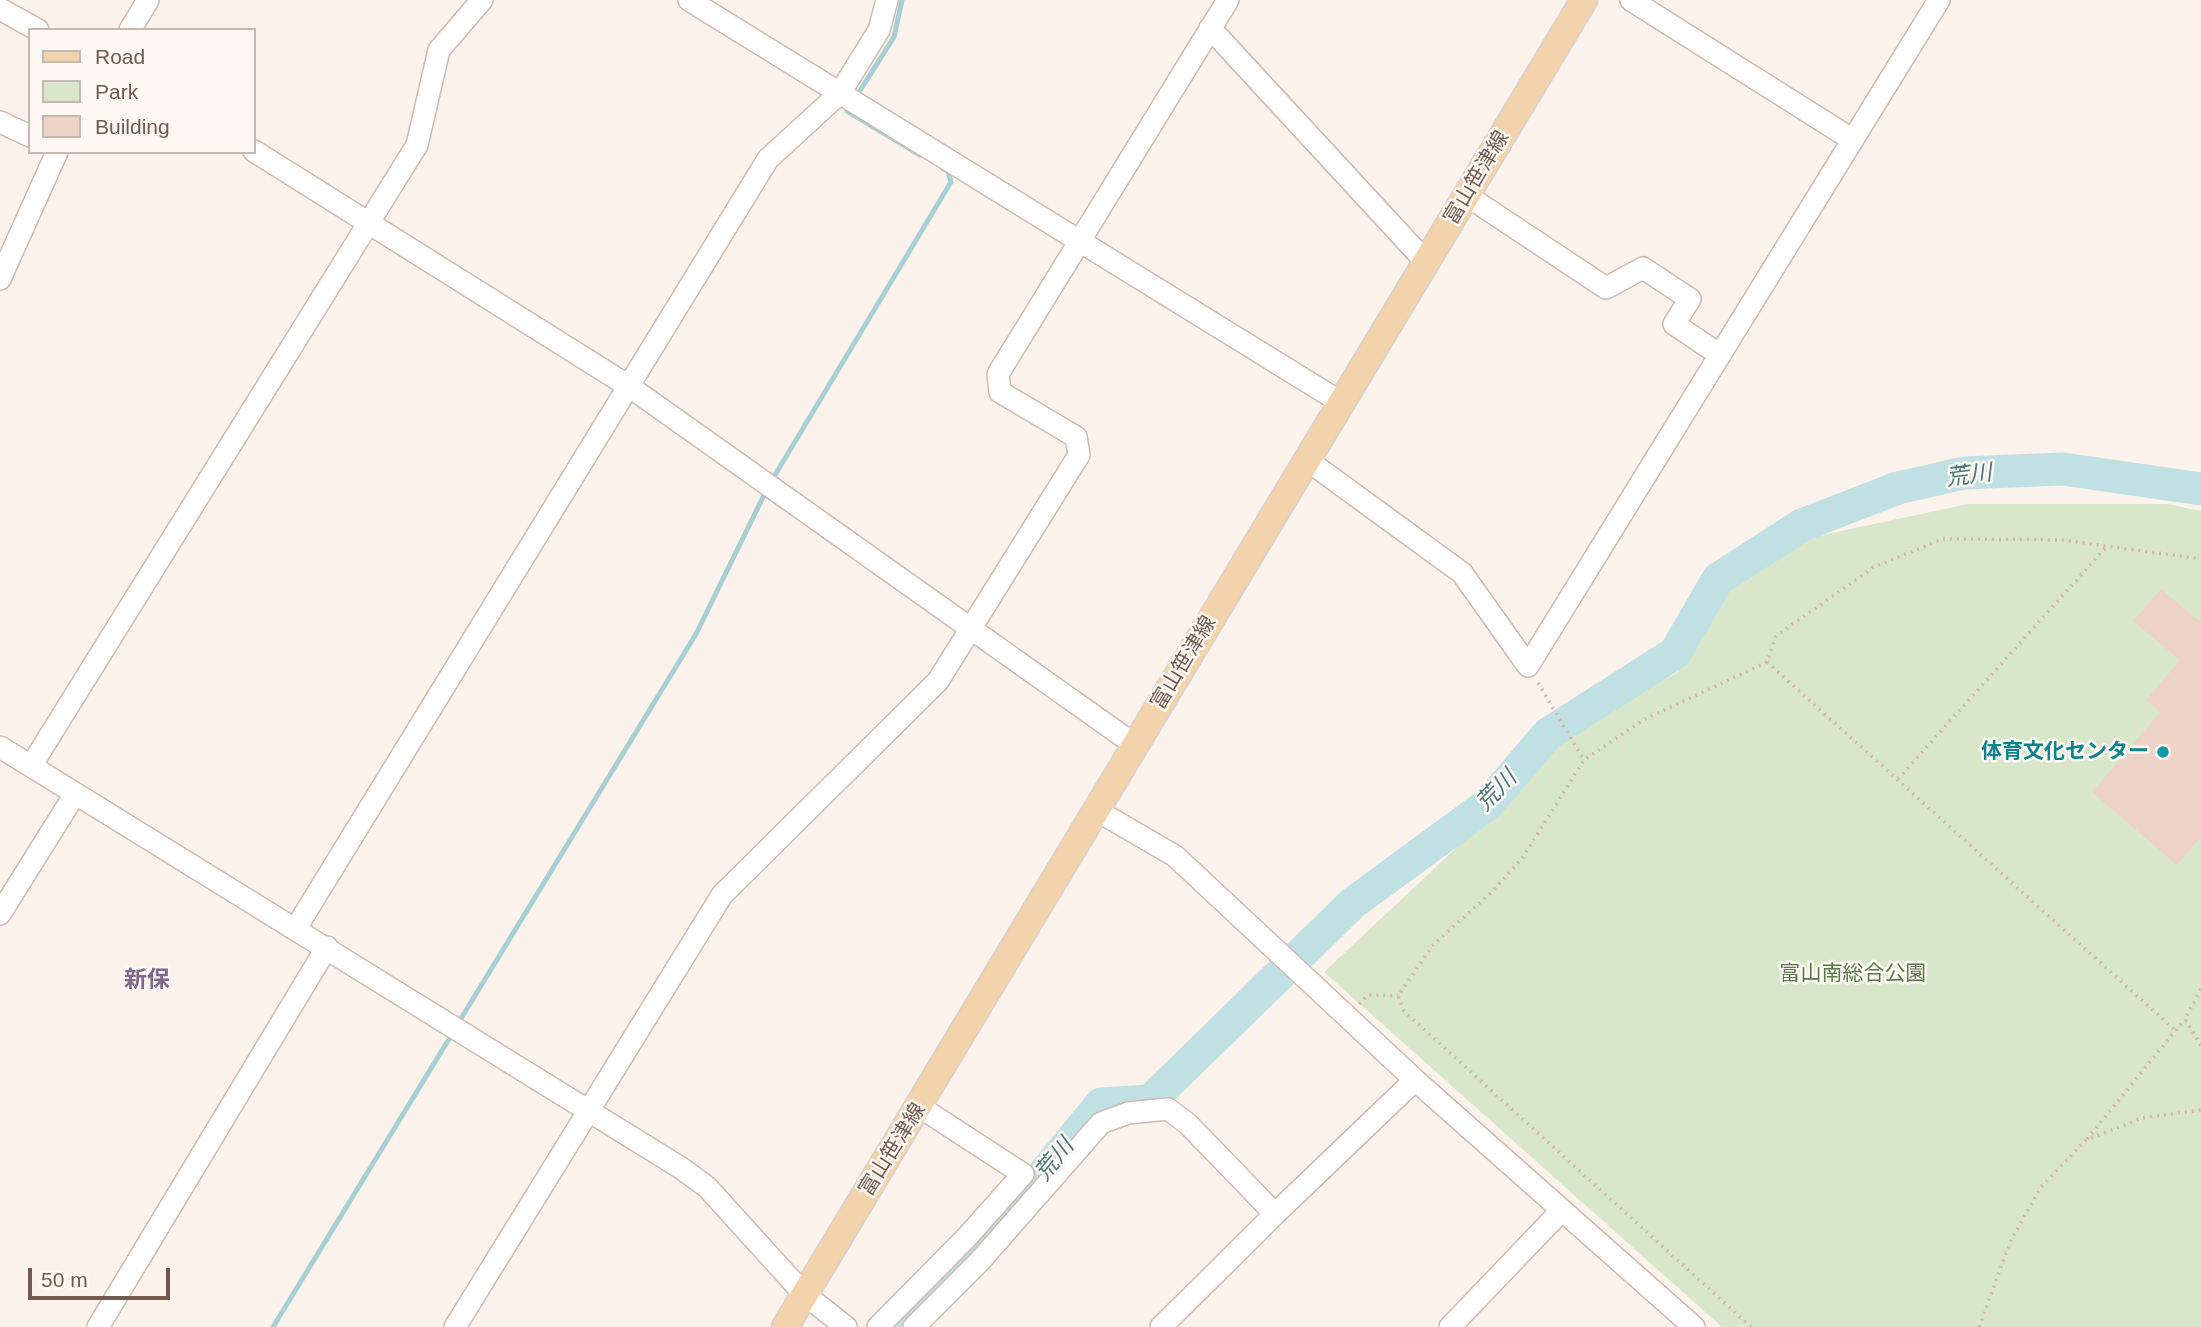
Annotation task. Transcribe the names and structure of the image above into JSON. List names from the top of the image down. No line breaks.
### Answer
{"streets":{"main road":["富山笹津線"]},"districts":["新保"],"water":["荒川"],"parks":["富山南総合公園"],"places":["体育文化センター"],"legend":["Road","Park","Building"],"scale_bar":"50 m"}
